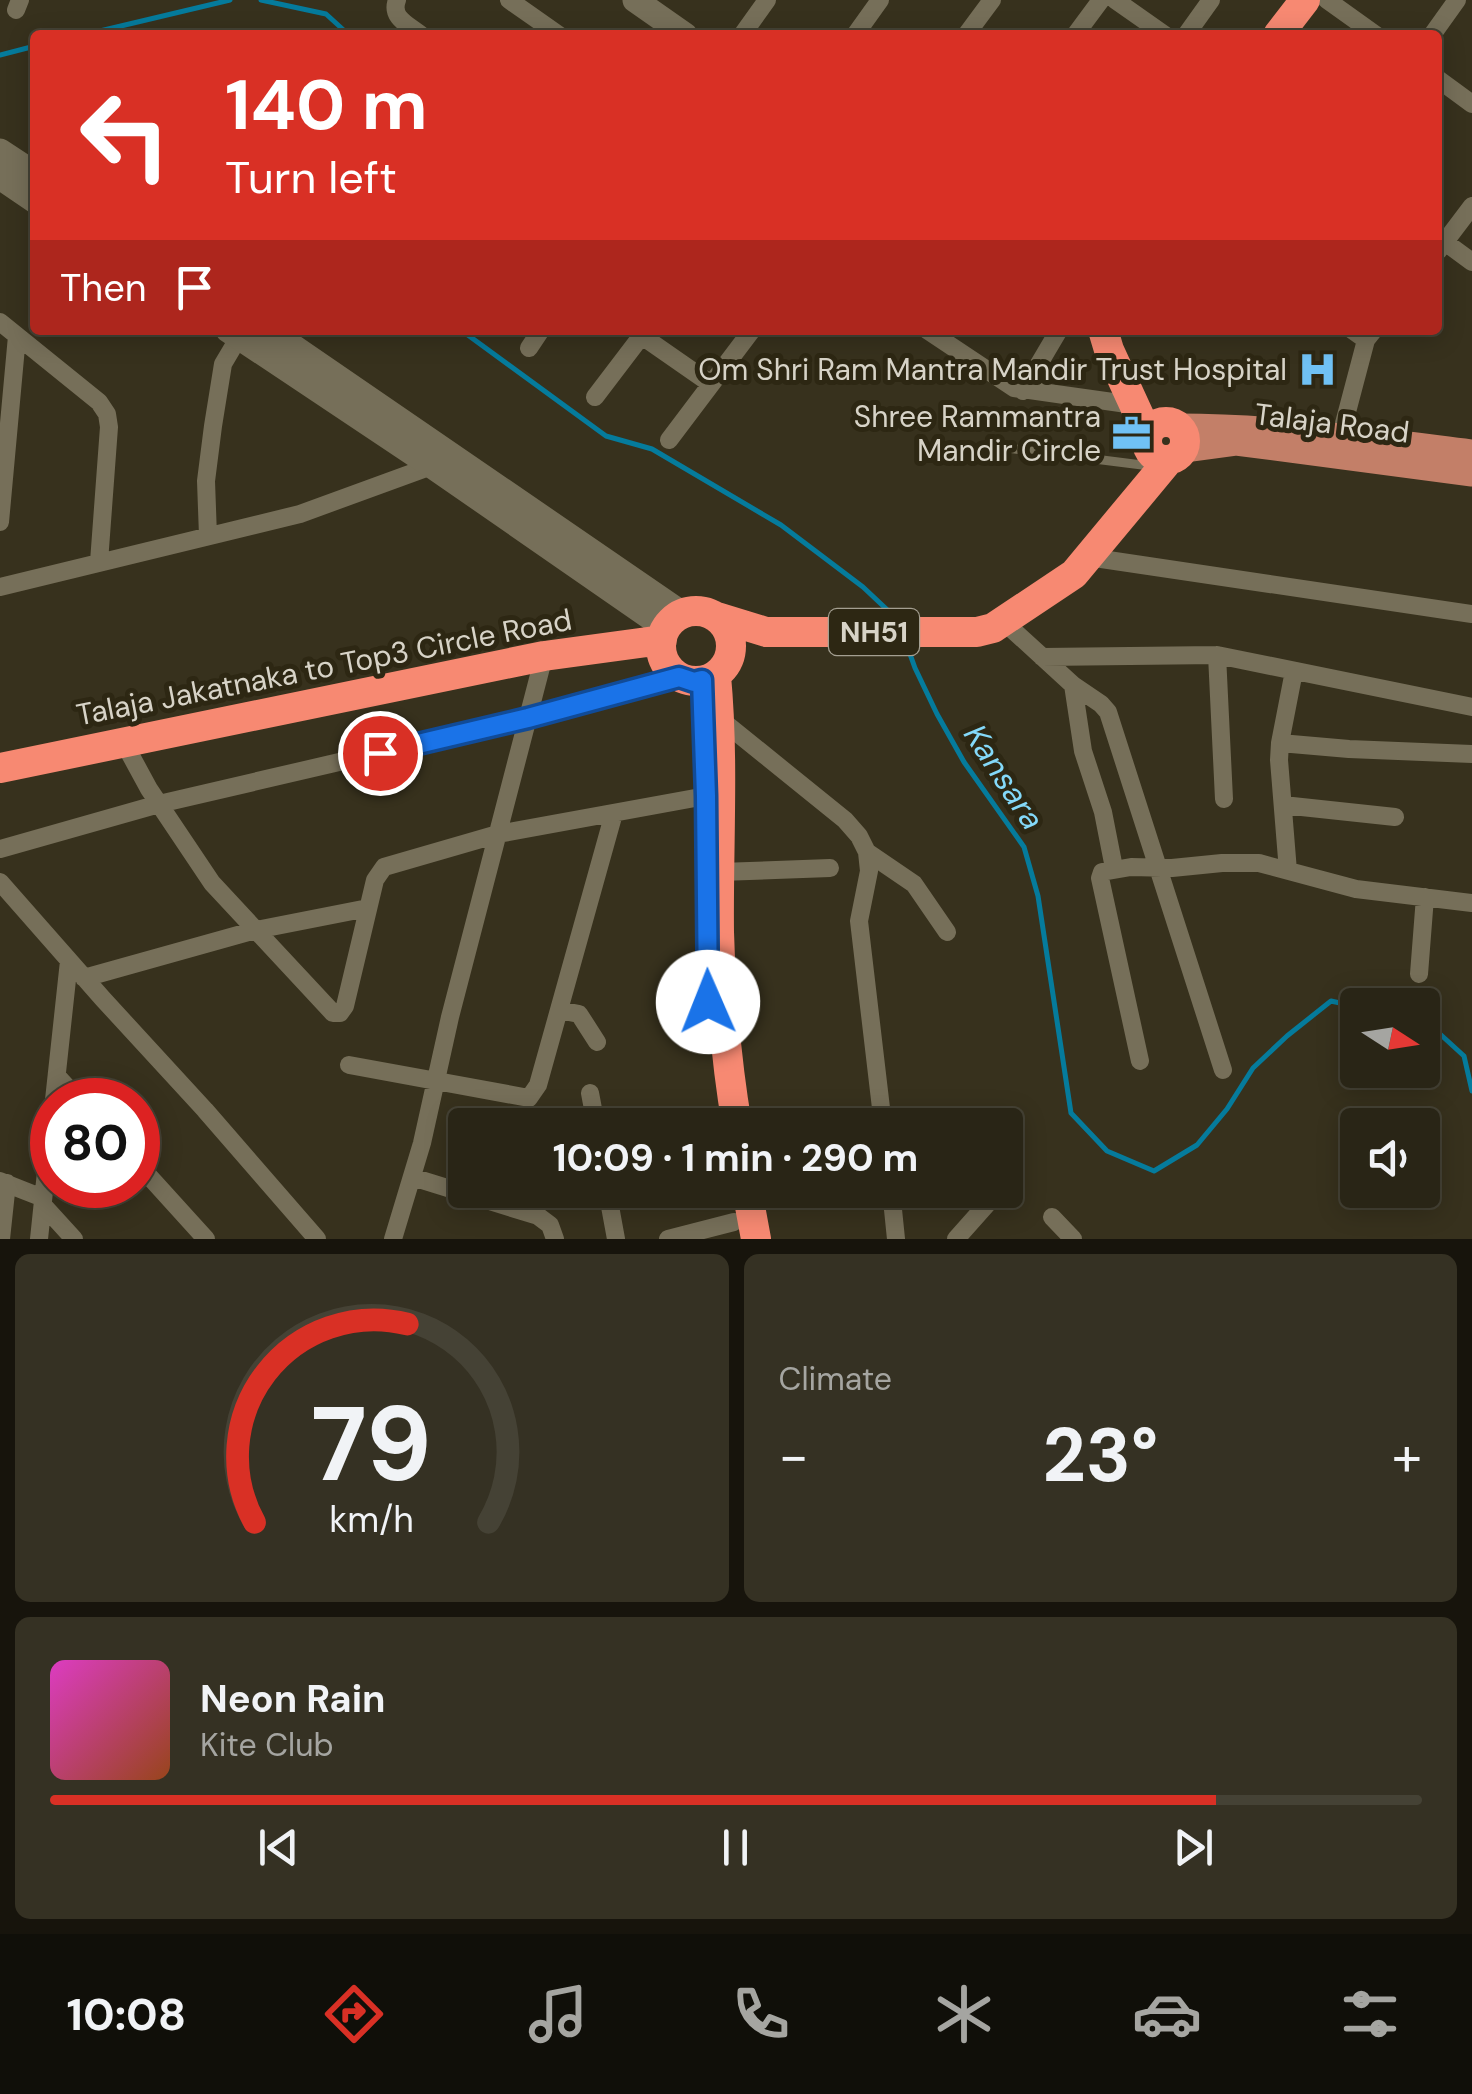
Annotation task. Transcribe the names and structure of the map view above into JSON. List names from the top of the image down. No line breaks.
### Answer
{"streets":{"highway":["NH51","Talaja Jakatnaka to Top3 Circle Road"],"main road":["Talaja Road"]},"crossings":[["NH51","Talaja Jakatnaka to Top3 Circle Road"]],"water":["Kansara"],"places":{"hospital":["Om Shri Ram Mantra Mandir Trust Hospital"],"office":["Shree Rammantra Mandir Circle"]},"north":"right","page":{"turn":["140 m","Turn left"],"then":"Then","limit":"80","trip":"10:09 · 1 min · 290 m","tile":"Climate","heat":["−","23°","+"],"song":["Neon Rain","Kite Club"],"tabs":"10:08","gauge":["79","km/h"]}}
